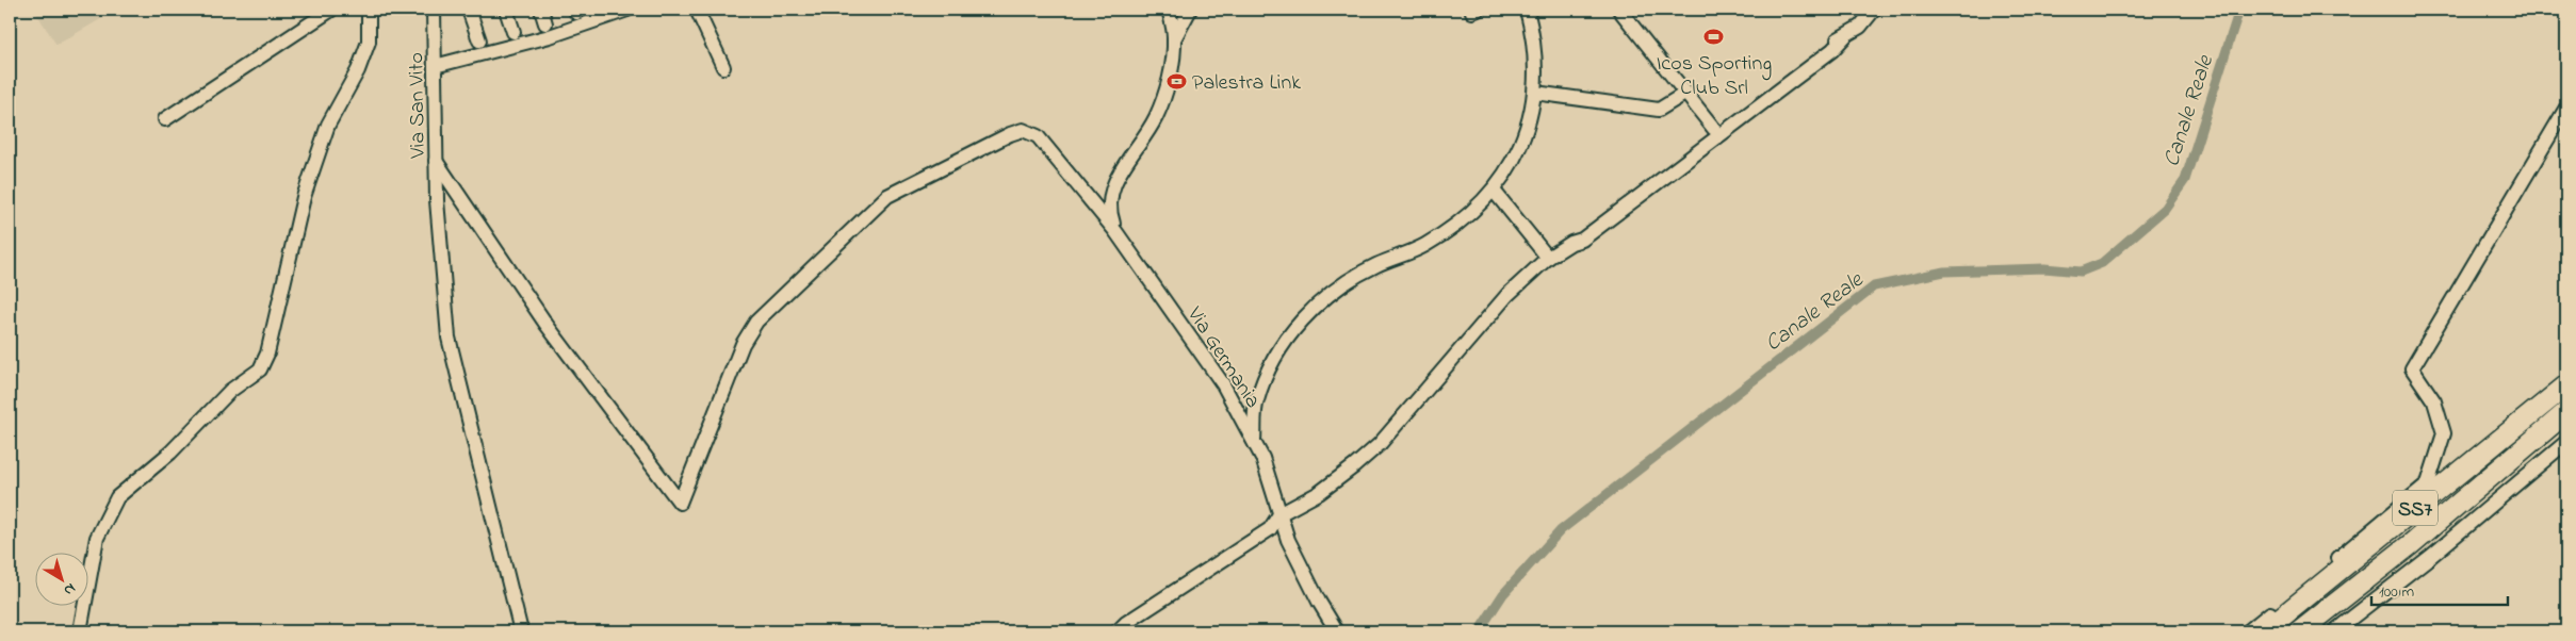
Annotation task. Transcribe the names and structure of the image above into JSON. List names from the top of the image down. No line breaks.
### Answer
{"streets":{"highway":["SS7"],"street":["Via San Vito","Via Germania"]},"crossings":[["Via San Vito","Via Germania"]],"water":["Canale Reale"],"places":{"sports":["Icos Sporting Club Srl","Palestra Link"]},"scale_bar":"100 m","north":"bottom right"}
